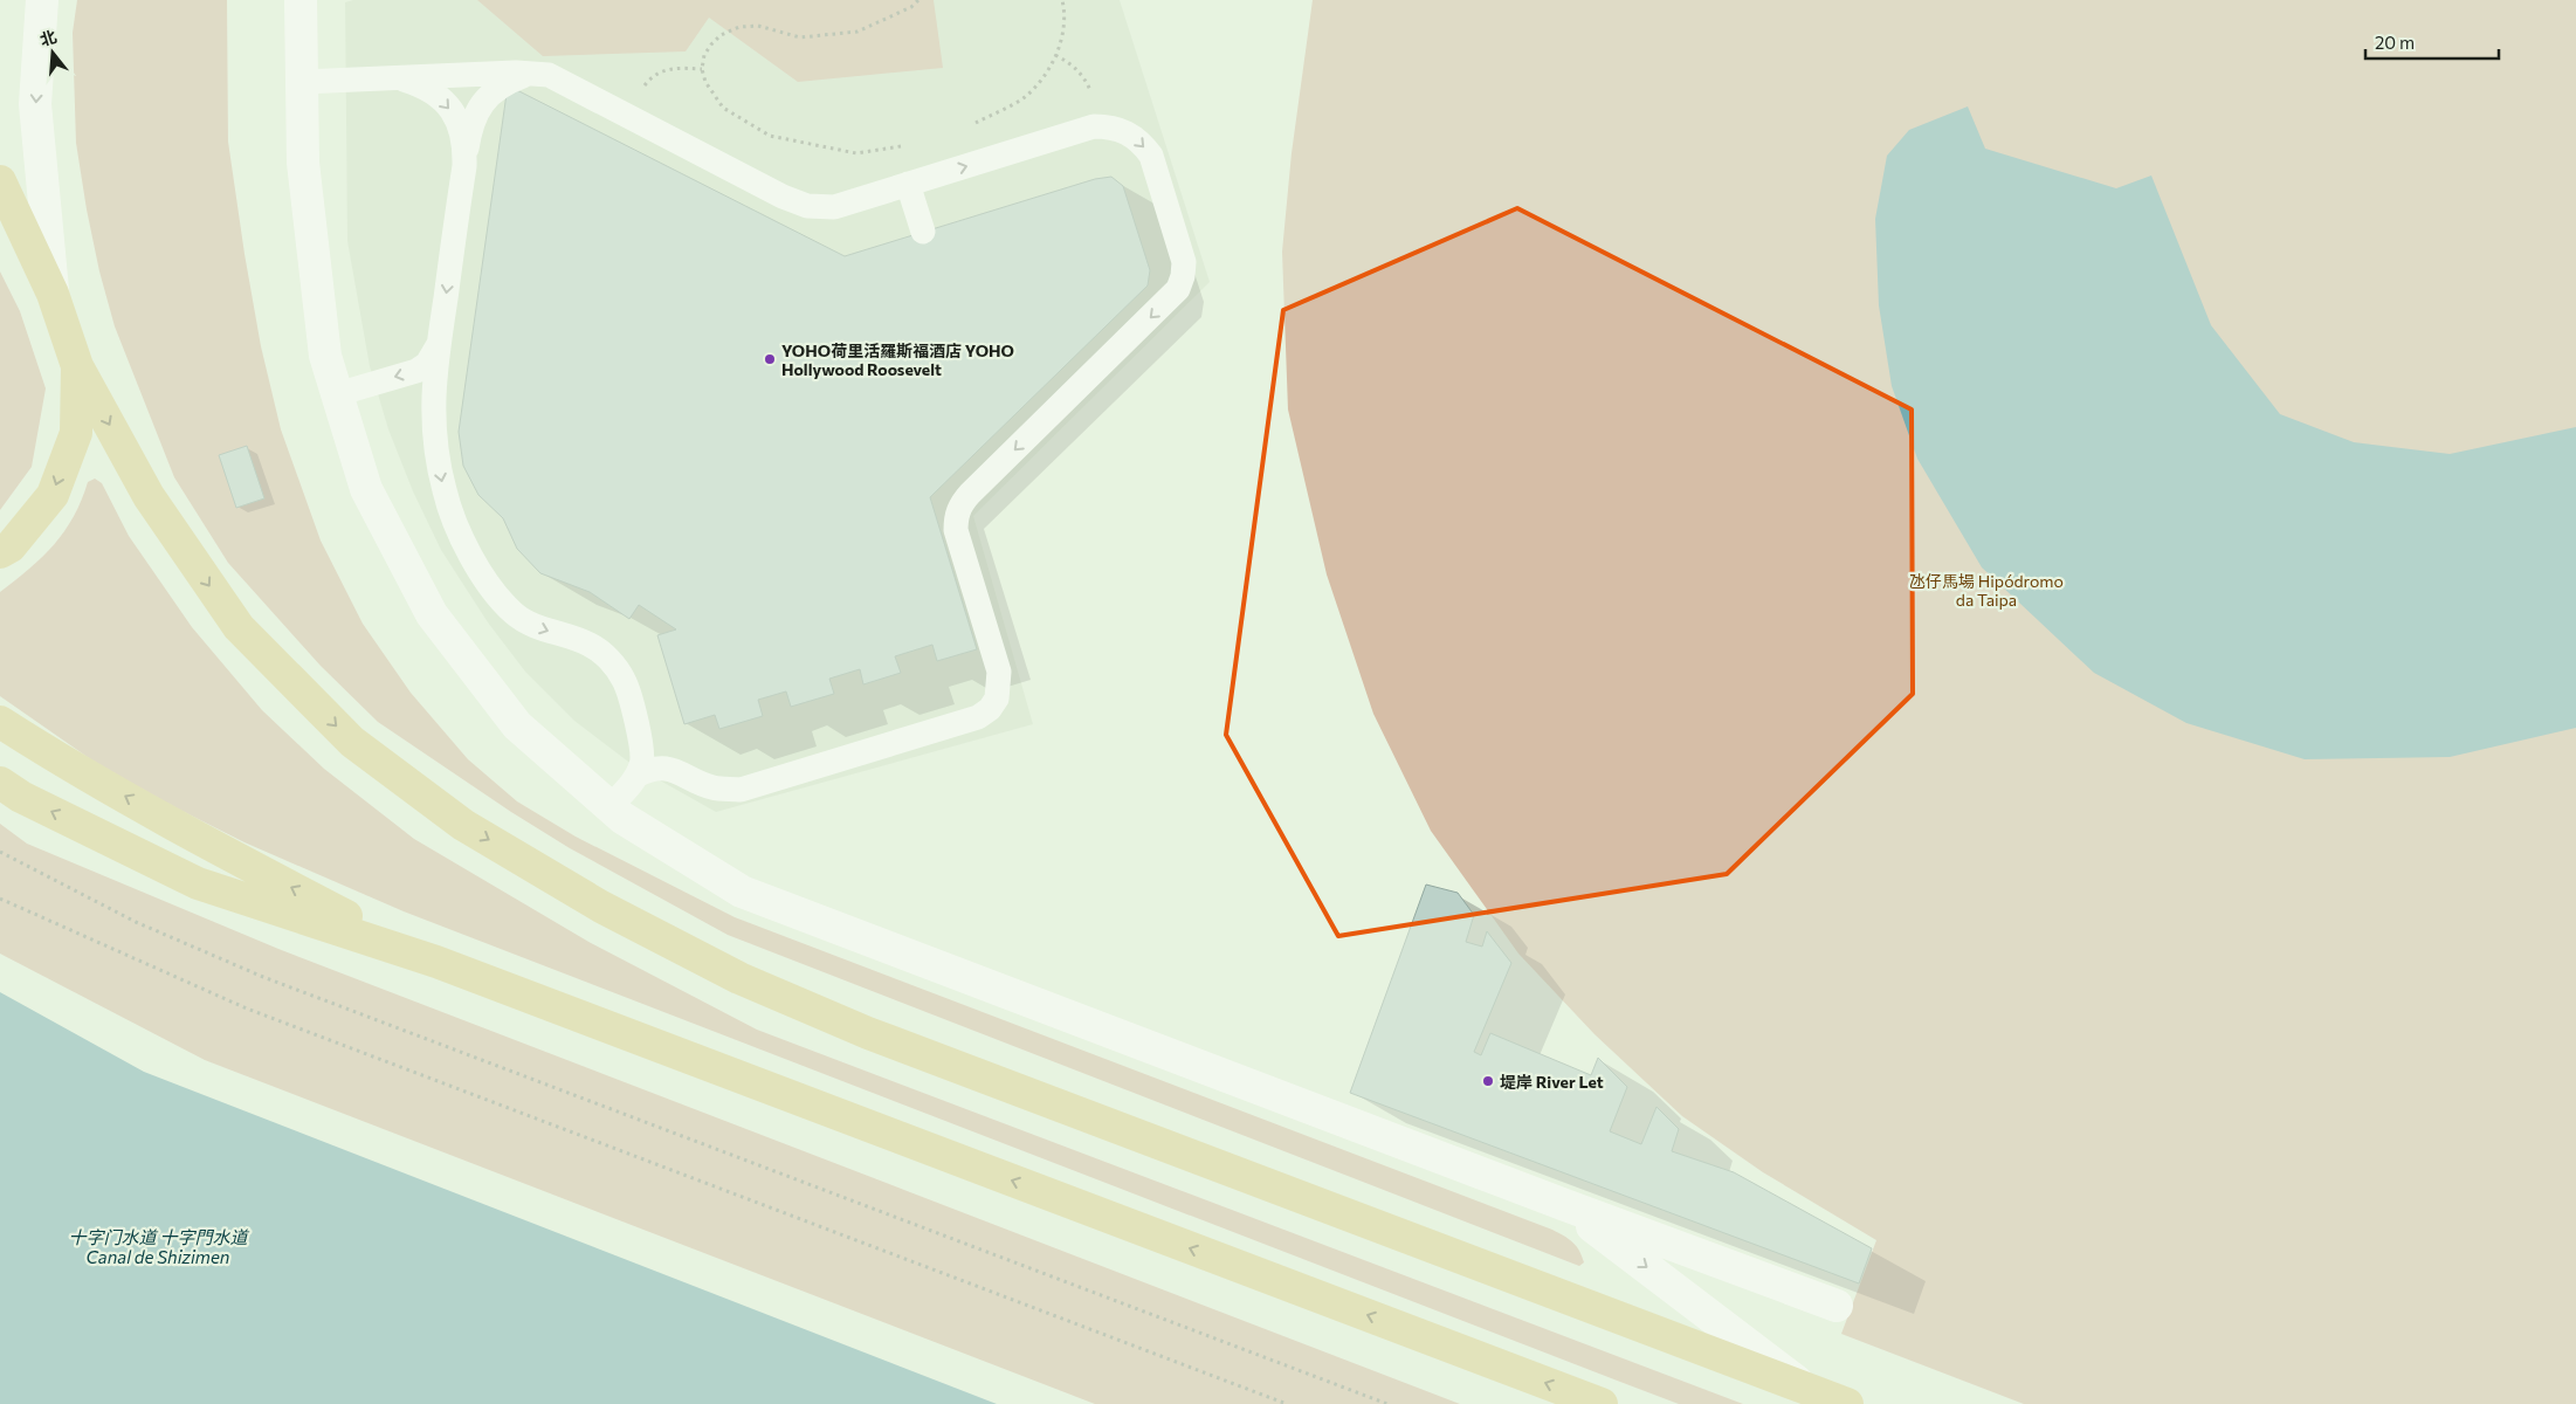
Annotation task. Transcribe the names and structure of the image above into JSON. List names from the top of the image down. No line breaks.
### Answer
{"water":["十字门水道 十字門水道 Canal de Shizimen"],"parks":["氹仔馬場 Hipódromo da Taipa"],"places":["YOHO荷里活羅斯福酒店 YOHO Hollywood Roosevelt","堤岸 River Let"],"scale_bar":"20 m","north":"top"}
